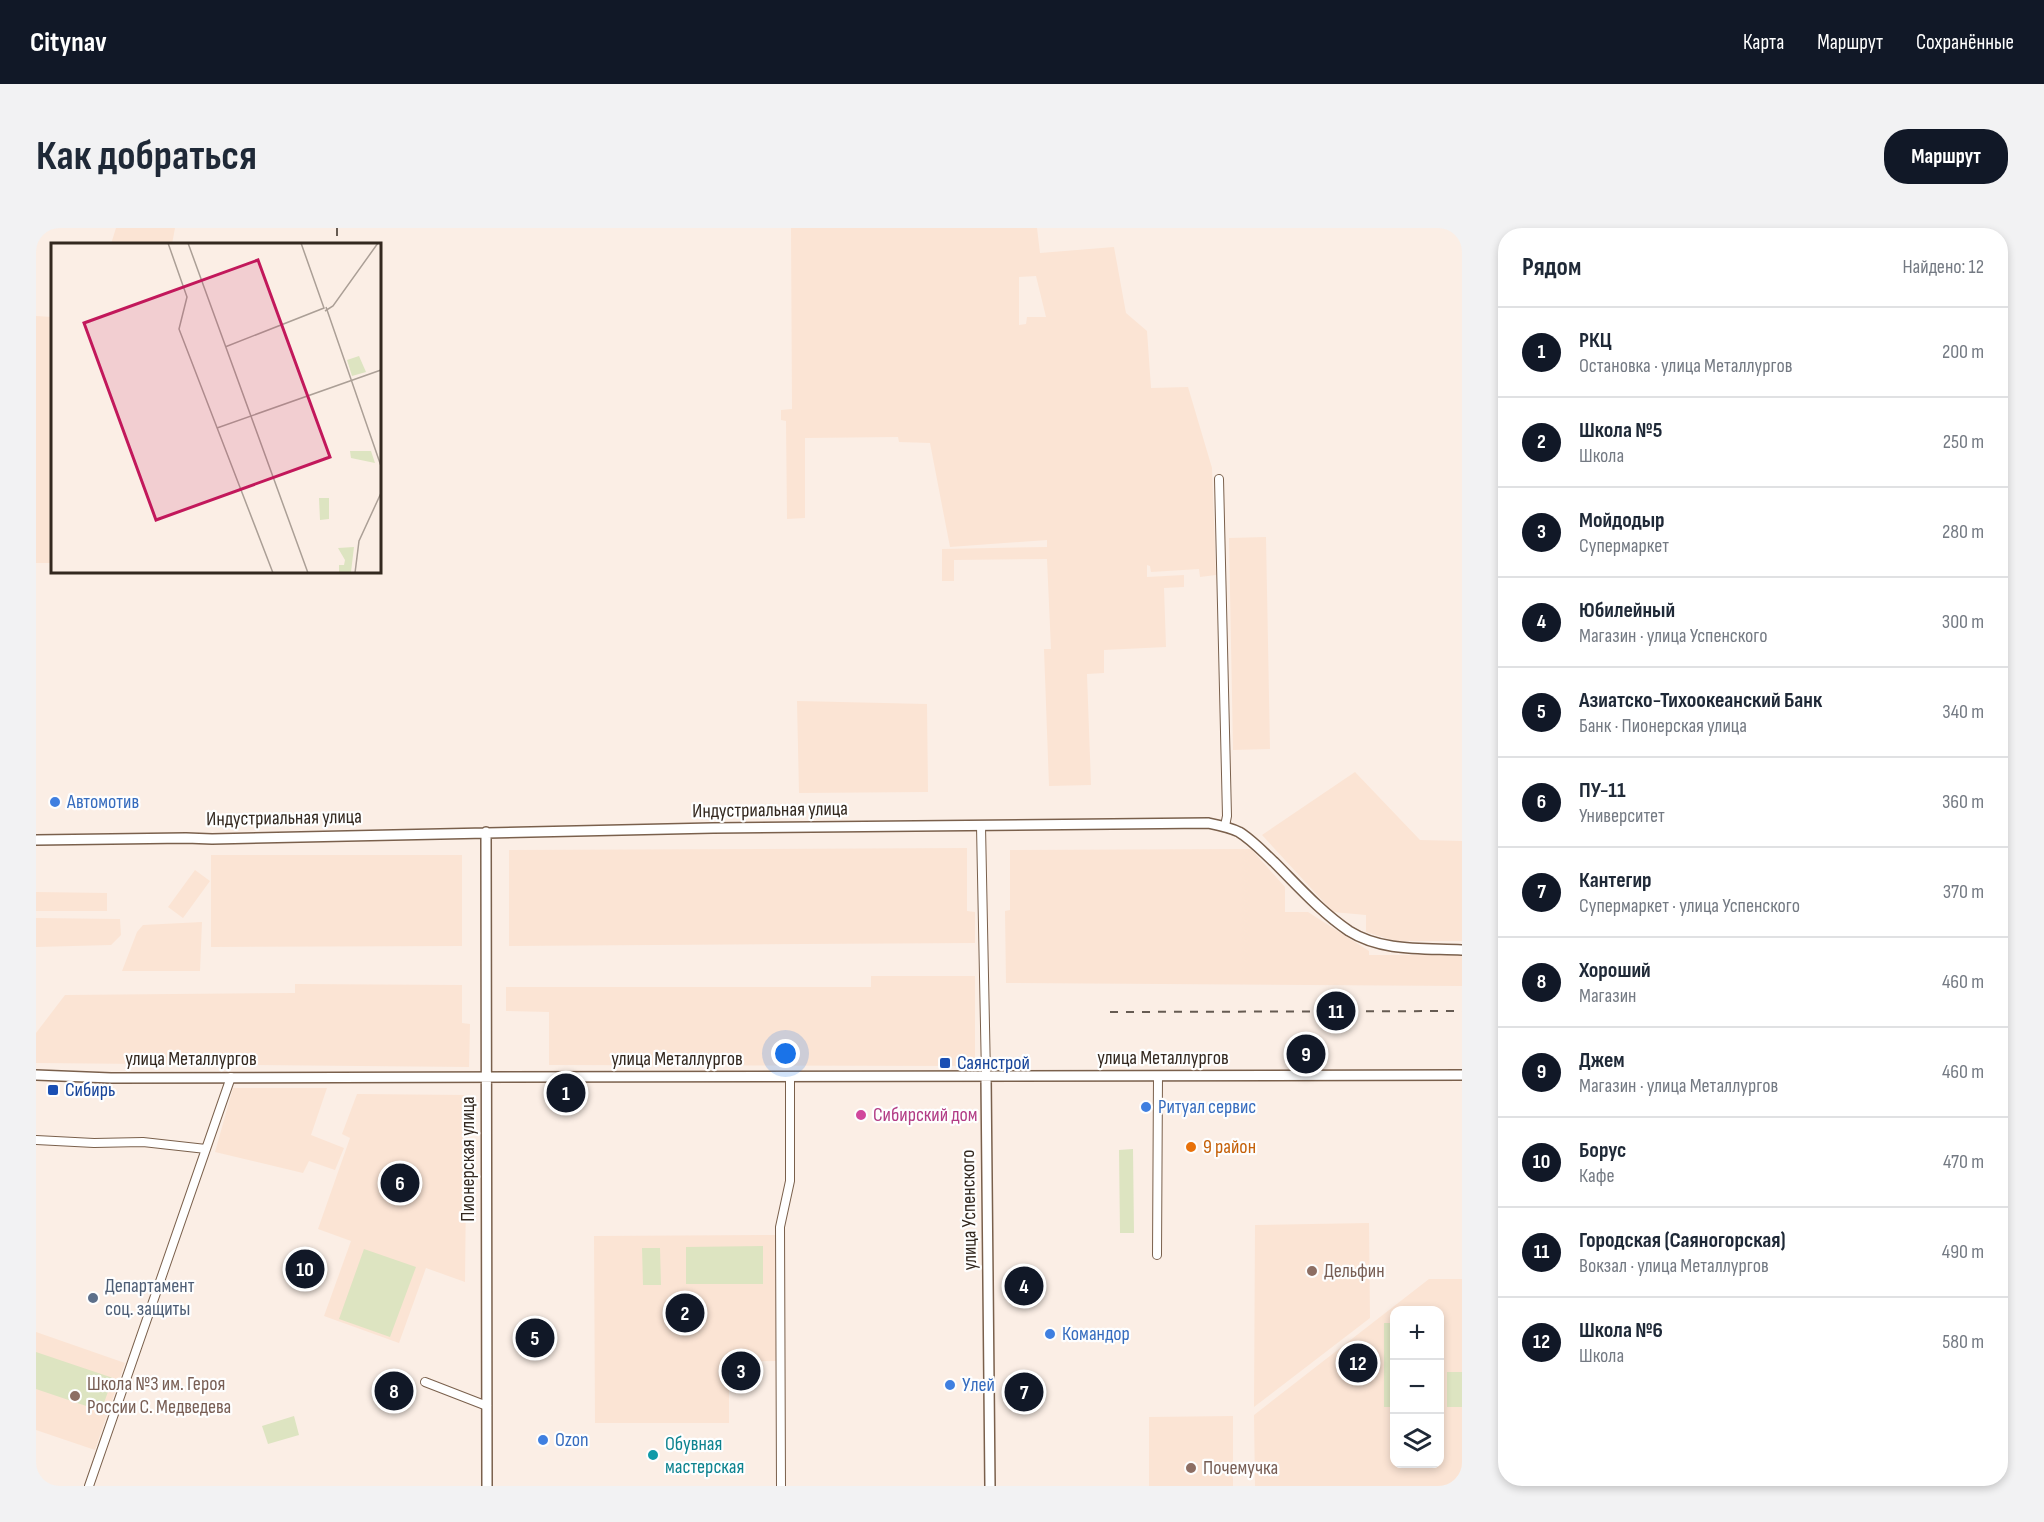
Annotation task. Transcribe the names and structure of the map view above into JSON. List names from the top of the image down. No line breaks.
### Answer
{"streets":{"street":["Индустриальная улица","улица Металлургов","Пионерская улица","улица Успенского"]},"crossings":[["Индустриальная улица","Пионерская улица"],["Индустриальная улица","улица Успенского"],["улица Металлургов","Пионерская улица"],["улица Металлургов","улица Успенского"]],"places":{"other":["Автомотив","Ритуал сервис","Сибирский дом","9 район","Дельфин","Департамент соц. защиты","Командор","Улей","Школа №3 им. Героя России С. Медведева","Ozon","Обувная мастерская","Почемучка"],"transit":["Саянстрой","Сибирь"]},"page":{"header":"Citynav","nav":["Карта","Маршрут","Сохранённые"],"buttons":"Маршрут","title":"Как добраться","heading":["Рядом","Найдено: 12"],"list":[{"mark":"1","name":"РКЦ","note":"Остановка · улица Металлургов","value":"200 m"},{"mark":"2","name":"Школа №5","note":"Школа","value":"250 m"},{"mark":"3","name":"Мойдодыр","note":"Супермаркет","value":"280 m"},{"mark":"4","name":"Юбилейный","note":"Магазин · улица Успенского","value":"300 m"},{"mark":"5","name":"Азиатско-Тихоокеанский Банк","note":"Банк · Пионерская улица","value":"340 m"},{"mark":"6","name":"ПУ-11","note":"Университет","value":"360 m"},{"mark":"7","name":"Кантегир","note":"Супермаркет · улица Успенского","value":"370 m"},{"mark":"8","name":"Хороший","note":"Магазин","value":"460 m"},{"mark":"9","name":"Джем","note":"Магазин · улица Металлургов","value":"460 m"},{"mark":"10","name":"Борус","note":"Кафе","value":"470 m"},{"mark":"11","name":"Городская (Саяногорская)","note":"Вокзал · улица Металлургов","value":"490 m"},{"mark":"12","name":"Школа №6","note":"Школа","value":"580 m"}],"pins":["11","9","1","6","10","4","2","5","12","3","8","7"],"map_buttons":["+","−"]}}
